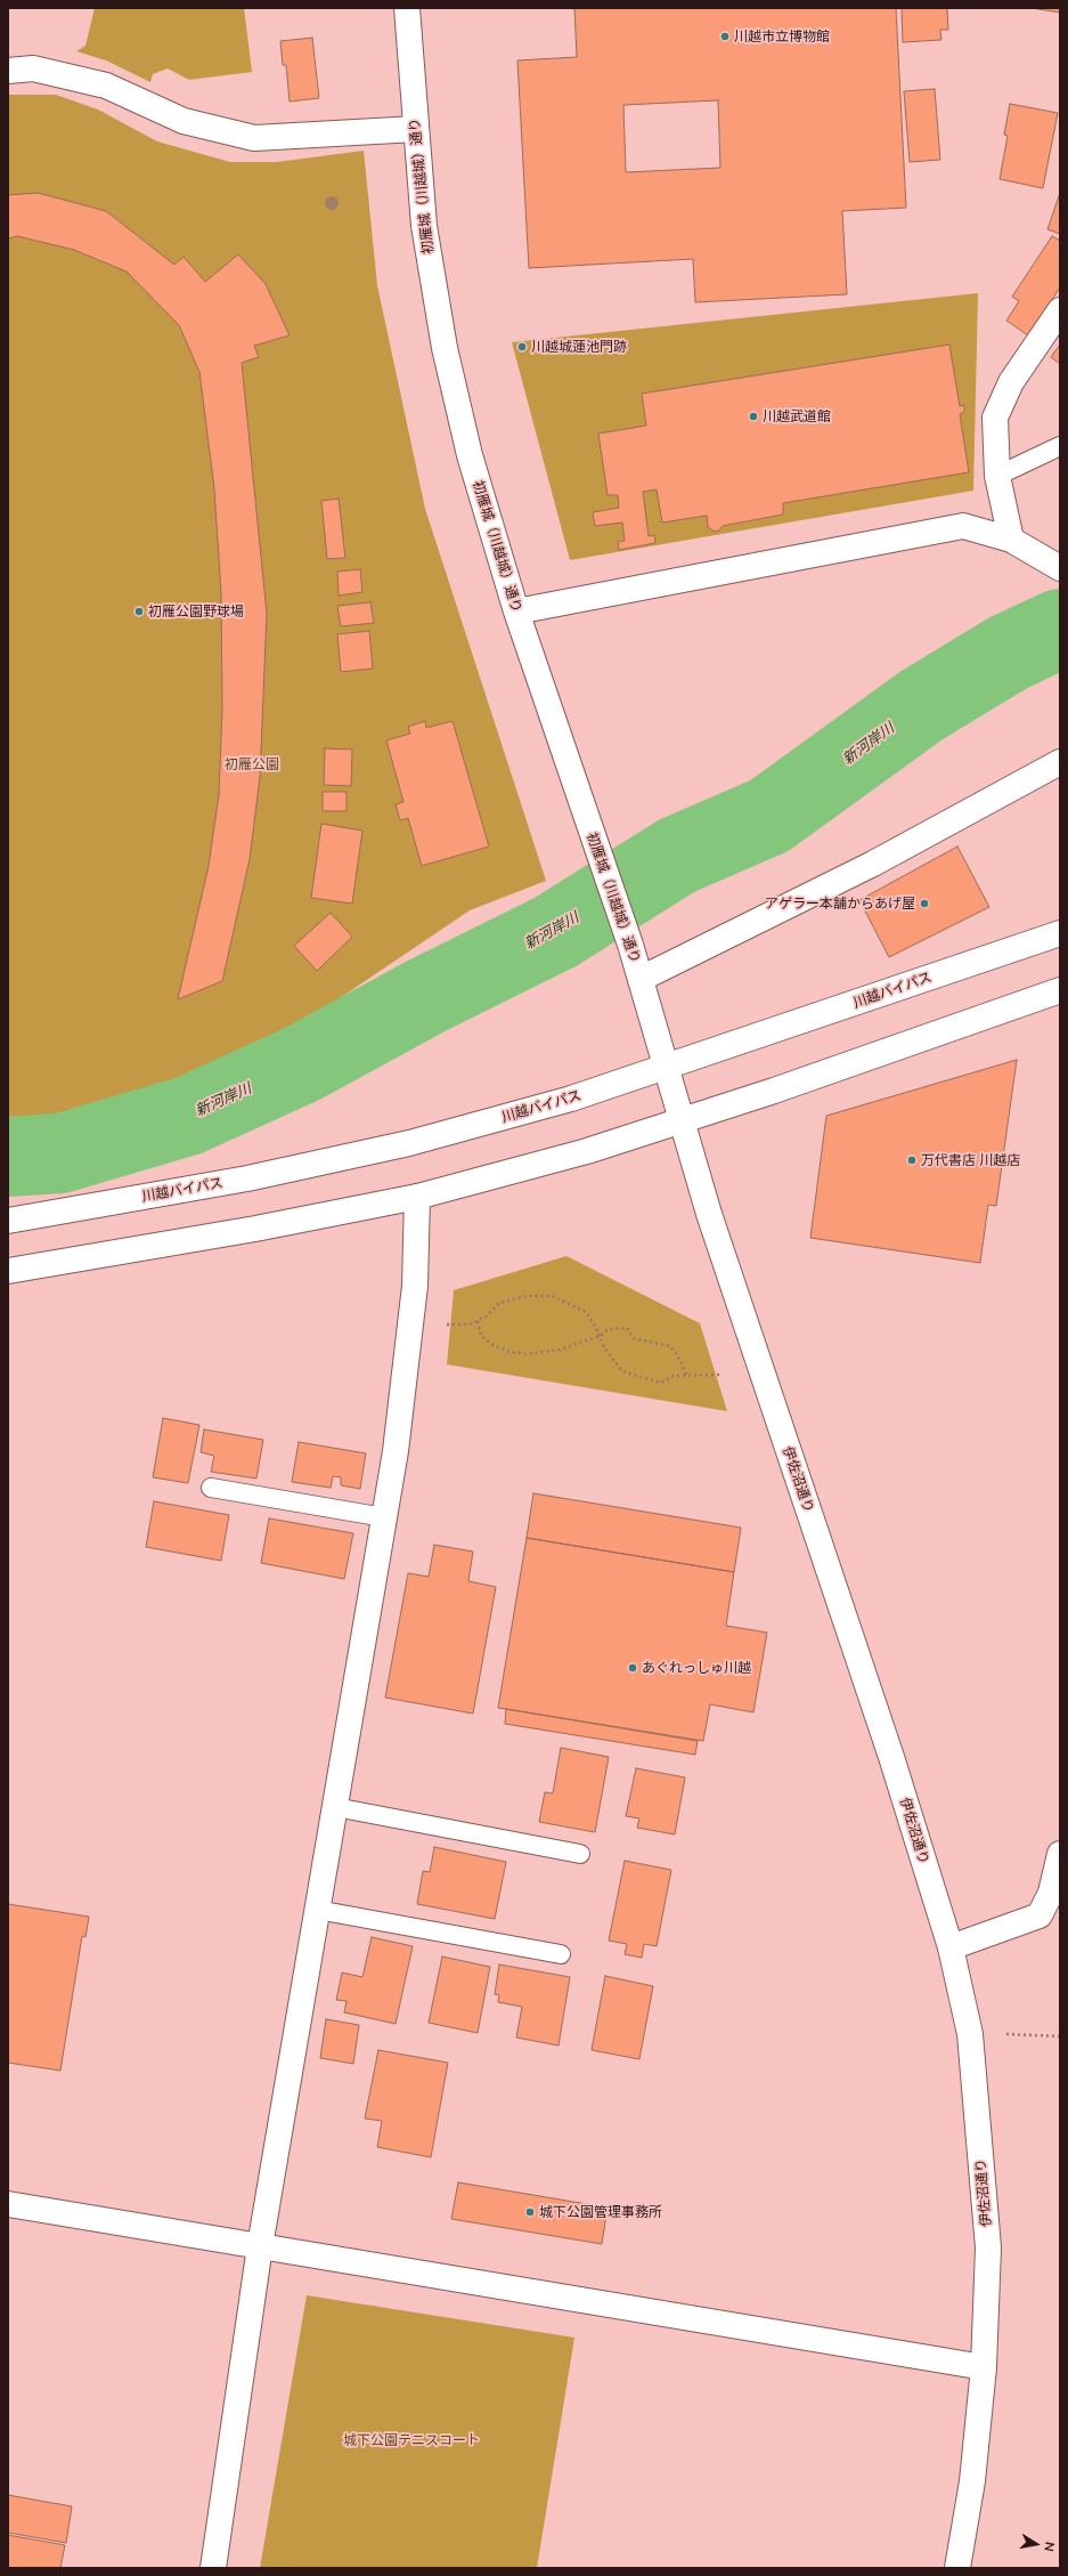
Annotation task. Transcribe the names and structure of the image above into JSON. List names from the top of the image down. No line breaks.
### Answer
{"streets":{"main road":["初雁城（川越城）通り","川越バイパス","伊佐沼通り"]},"crossings":[["初雁城（川越城）通り","川越バイパス"],["初雁城（川越城）通り","伊佐沼通り"]],"water":["新河岸川"],"parks":["初雁公園","城下公園テニスコート"],"places":["川越市立博物館","川越城蓮池門跡","川越武道館","初雁公園野球場","アゲラー本舗からあげ屋","万代書店 川越店","あぐれっしゅ川越","城下公園管理事務所"],"north":"right"}
